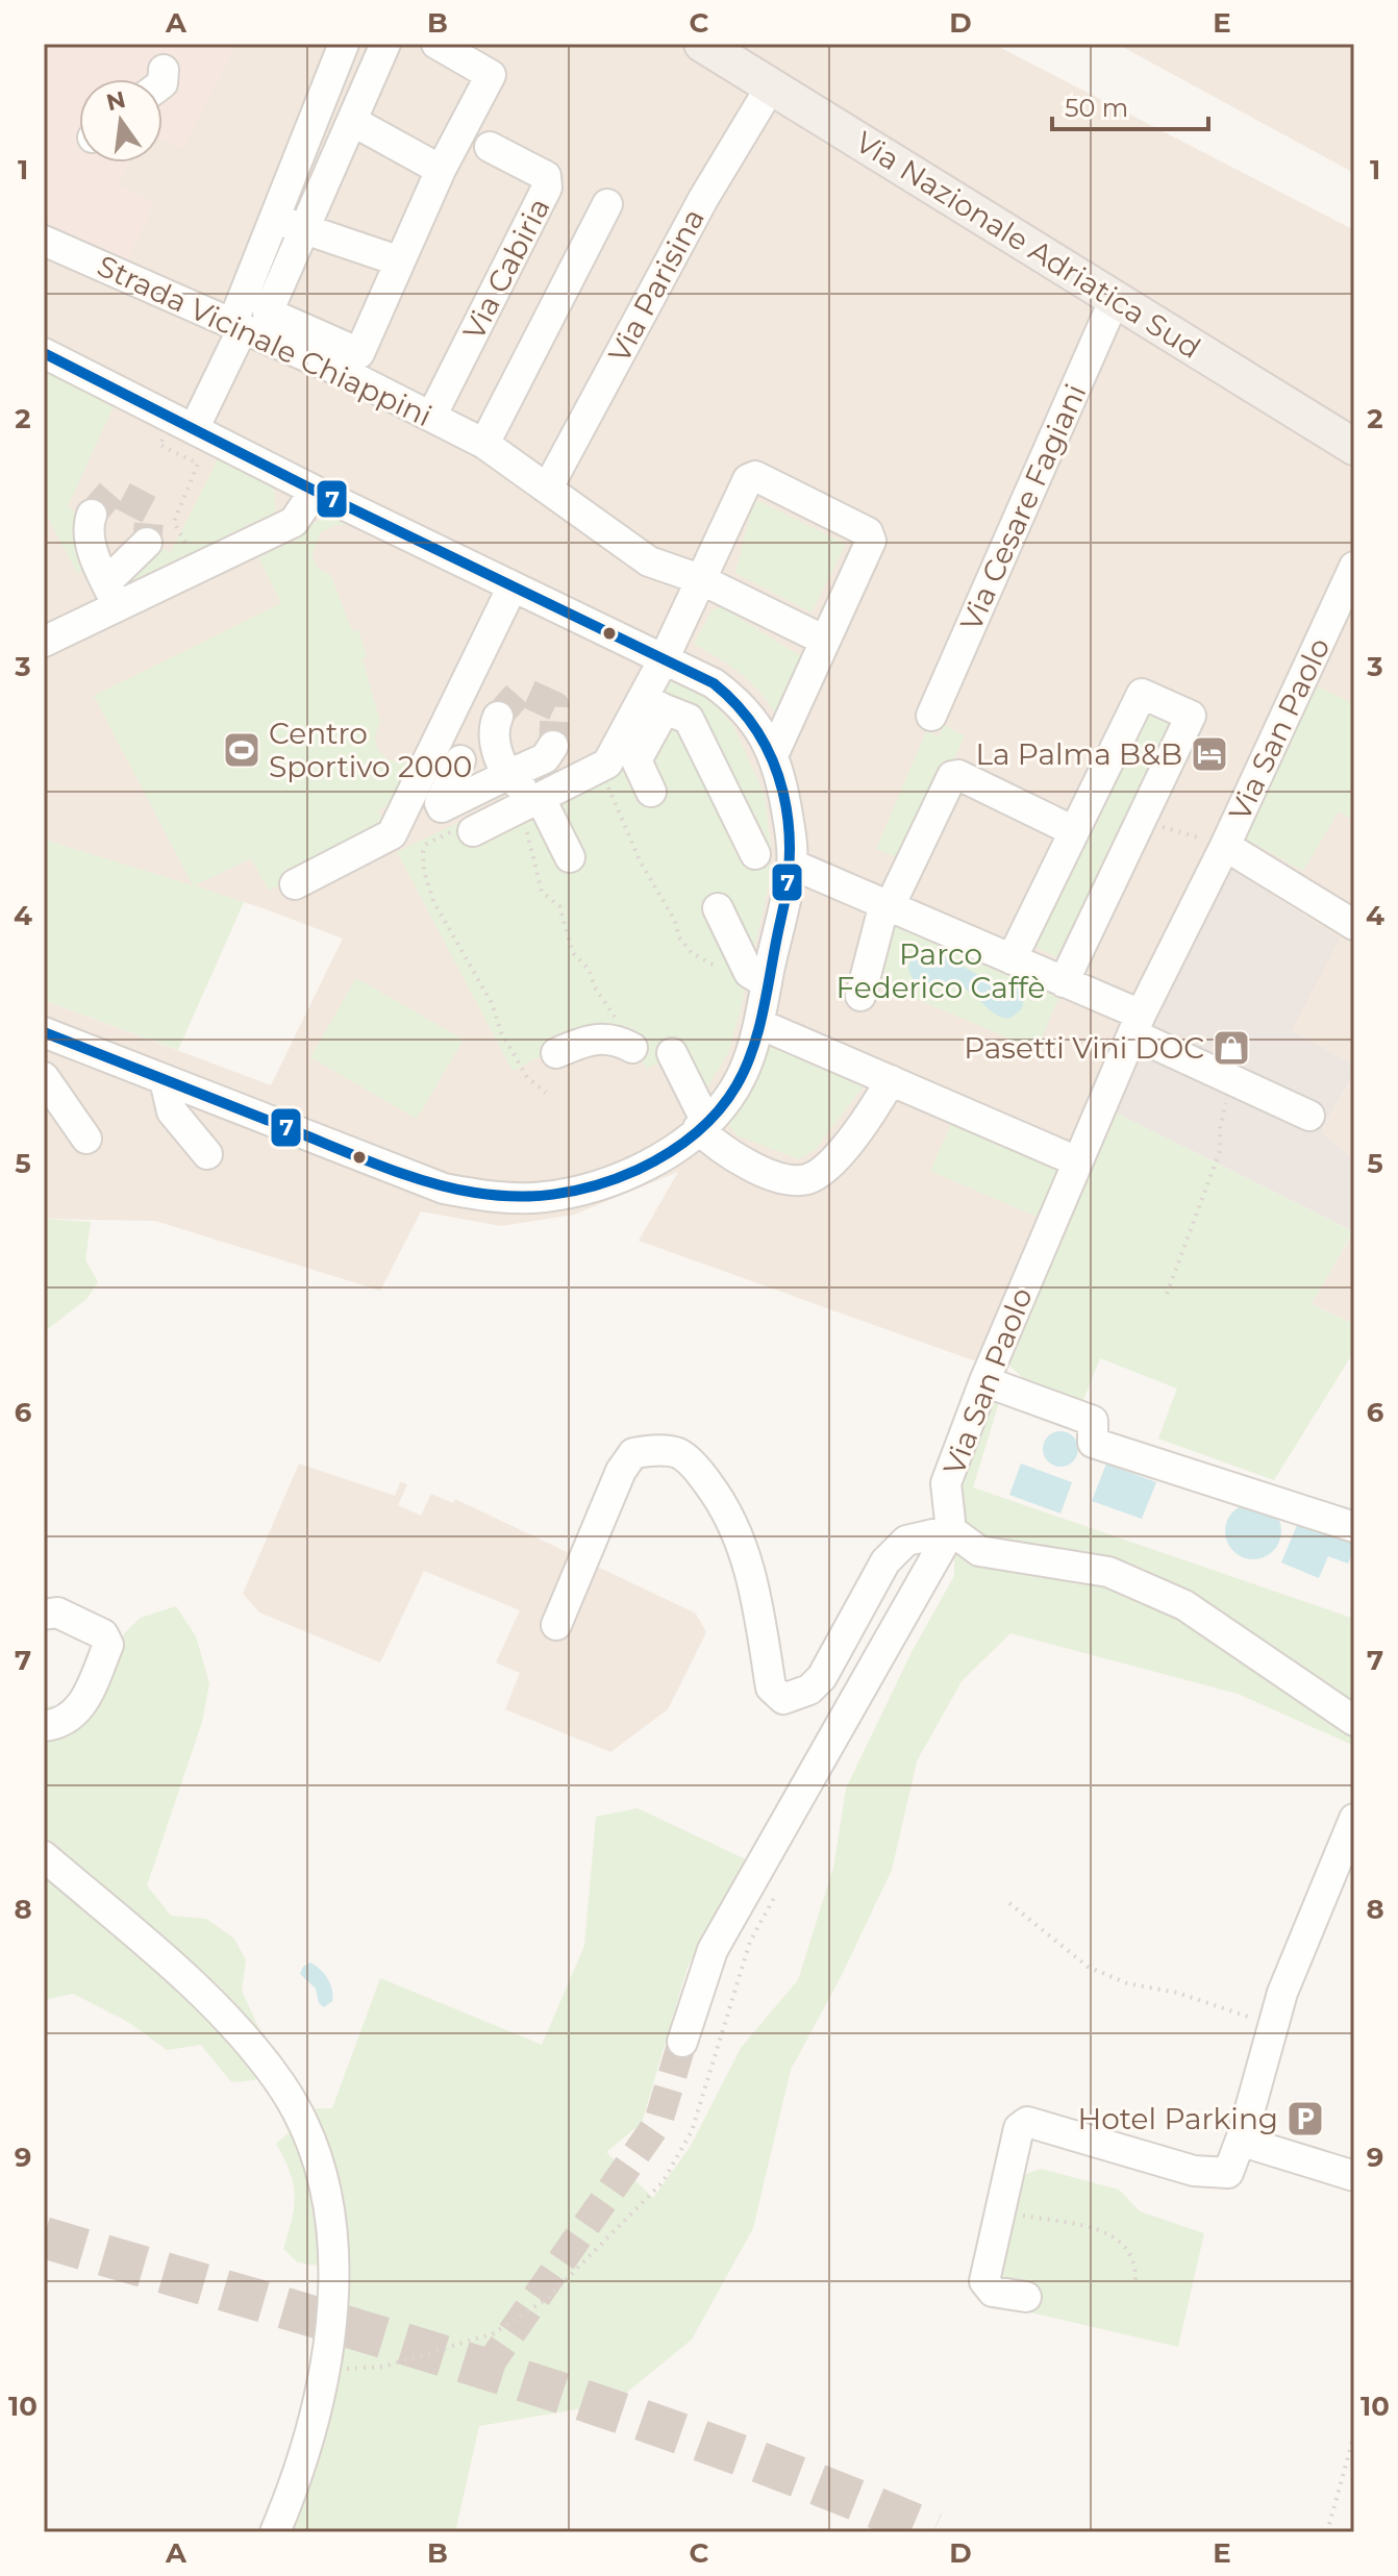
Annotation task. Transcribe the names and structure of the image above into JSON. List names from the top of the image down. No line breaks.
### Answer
{"streets":{"main road":["Via Nazionale Adriatica Sud"],"street":["Via Cabiria","Via Parisina","Strada Vicinale Chiappini","Via Cesare Fagiani","Via San Paolo"]},"crossings":[["Via Nazionale Adriatica Sud","Via Parisina"],["Via Nazionale Adriatica Sud","Via Cesare Fagiani"],["Via Cabiria","Strada Vicinale Chiappini"],["Via Parisina","Strada Vicinale Chiappini"]],"parks":["Parco Federico Caffè"],"places":{"sports":["Centro Sportivo 2000"],"hotel":["La Palma B&B"],"shop":["Pasetti Vini DOC"],"parking":["Hotel Parking"]},"lines":["transit line 7"],"scale_bar":"50 m","north":"top","grid":{"columns":["A","B","C","D","E"],"rows":["1","2","3","4","5","6","7","8","9","10"]}}
